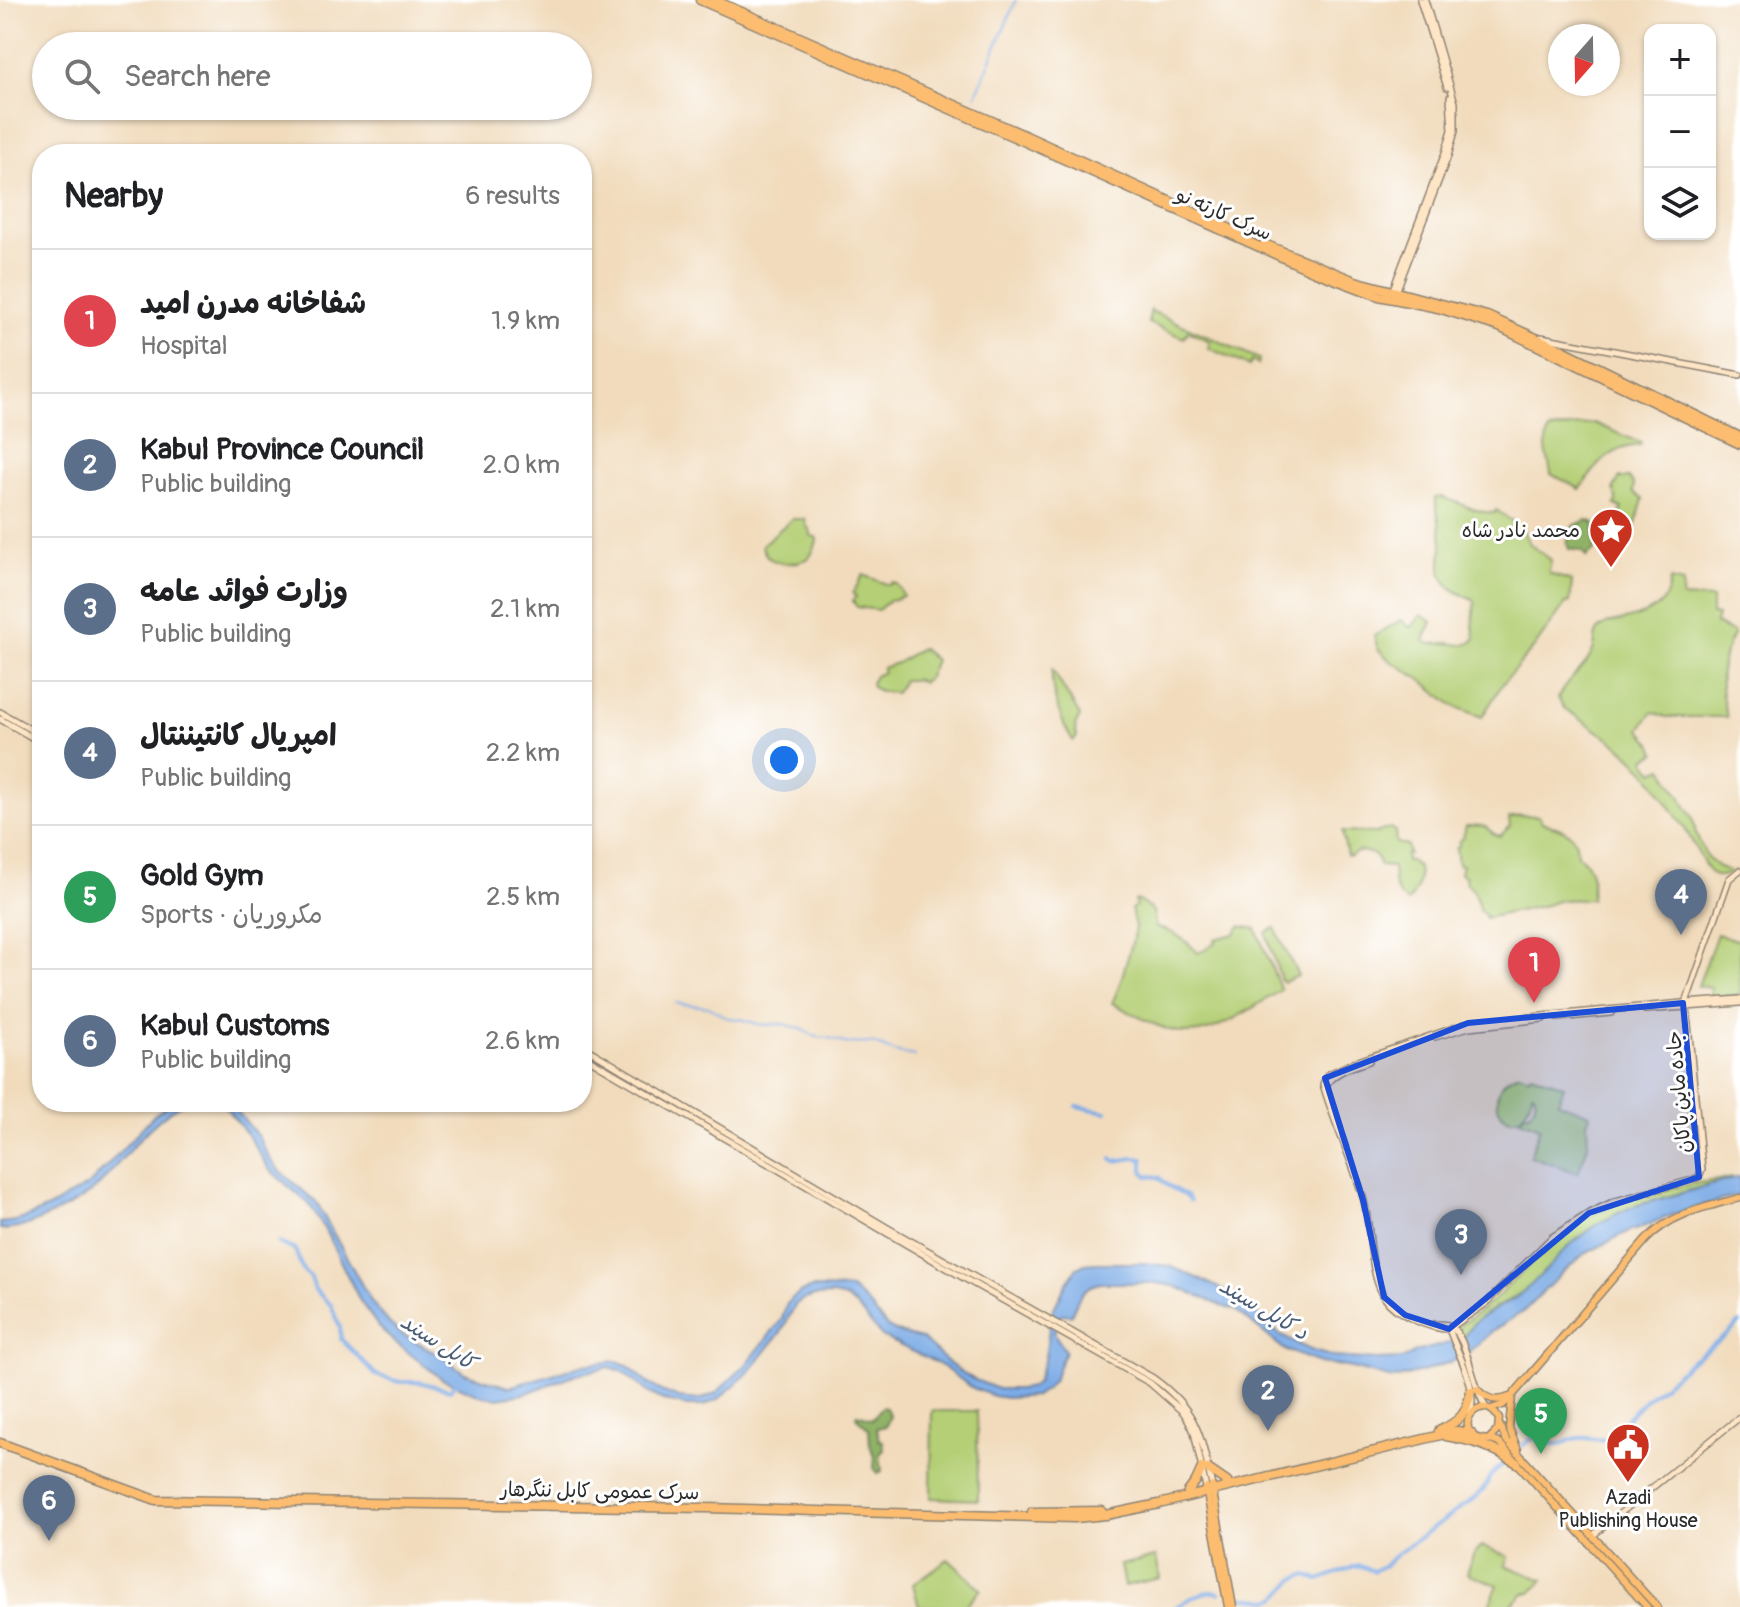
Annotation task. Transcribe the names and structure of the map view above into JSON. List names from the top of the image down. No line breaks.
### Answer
{"streets":{"highway":["سرک کارته نو","سرک عمومی کابل ننگرهار"],"main road":["جاده ماین پاکان"]},"water":["د کابل سيند","کابل سيند"],"places":{"place":["محمد نادر شاه"],"public building":["Azadi Publishing House"]},"north":"bottom","page":{"map_buttons":["+","−"],"search":"Search here","heading":["Nearby","6 results"],"list":[{"mark":"1","name":"شفاخانه مدرن امید","note":"Hospital","value":"1.9 km"},{"mark":"2","name":"Kabul Province Council","note":"Public building","value":"2.0 km"},{"mark":"3","name":"وزارت فوائد عامه","note":"Public building","value":"2.1 km"},{"mark":"4","name":"امپریال کانتیننتال","note":"Public building","value":"2.2 km"},{"mark":"5","name":"Gold Gym","note":"Sports · مکروریان","value":"2.5 km"},{"mark":"6","name":"Kabul Customs","note":"Public building","value":"2.6 km"}],"pins":["4","1","3","2","5","6"]}}
